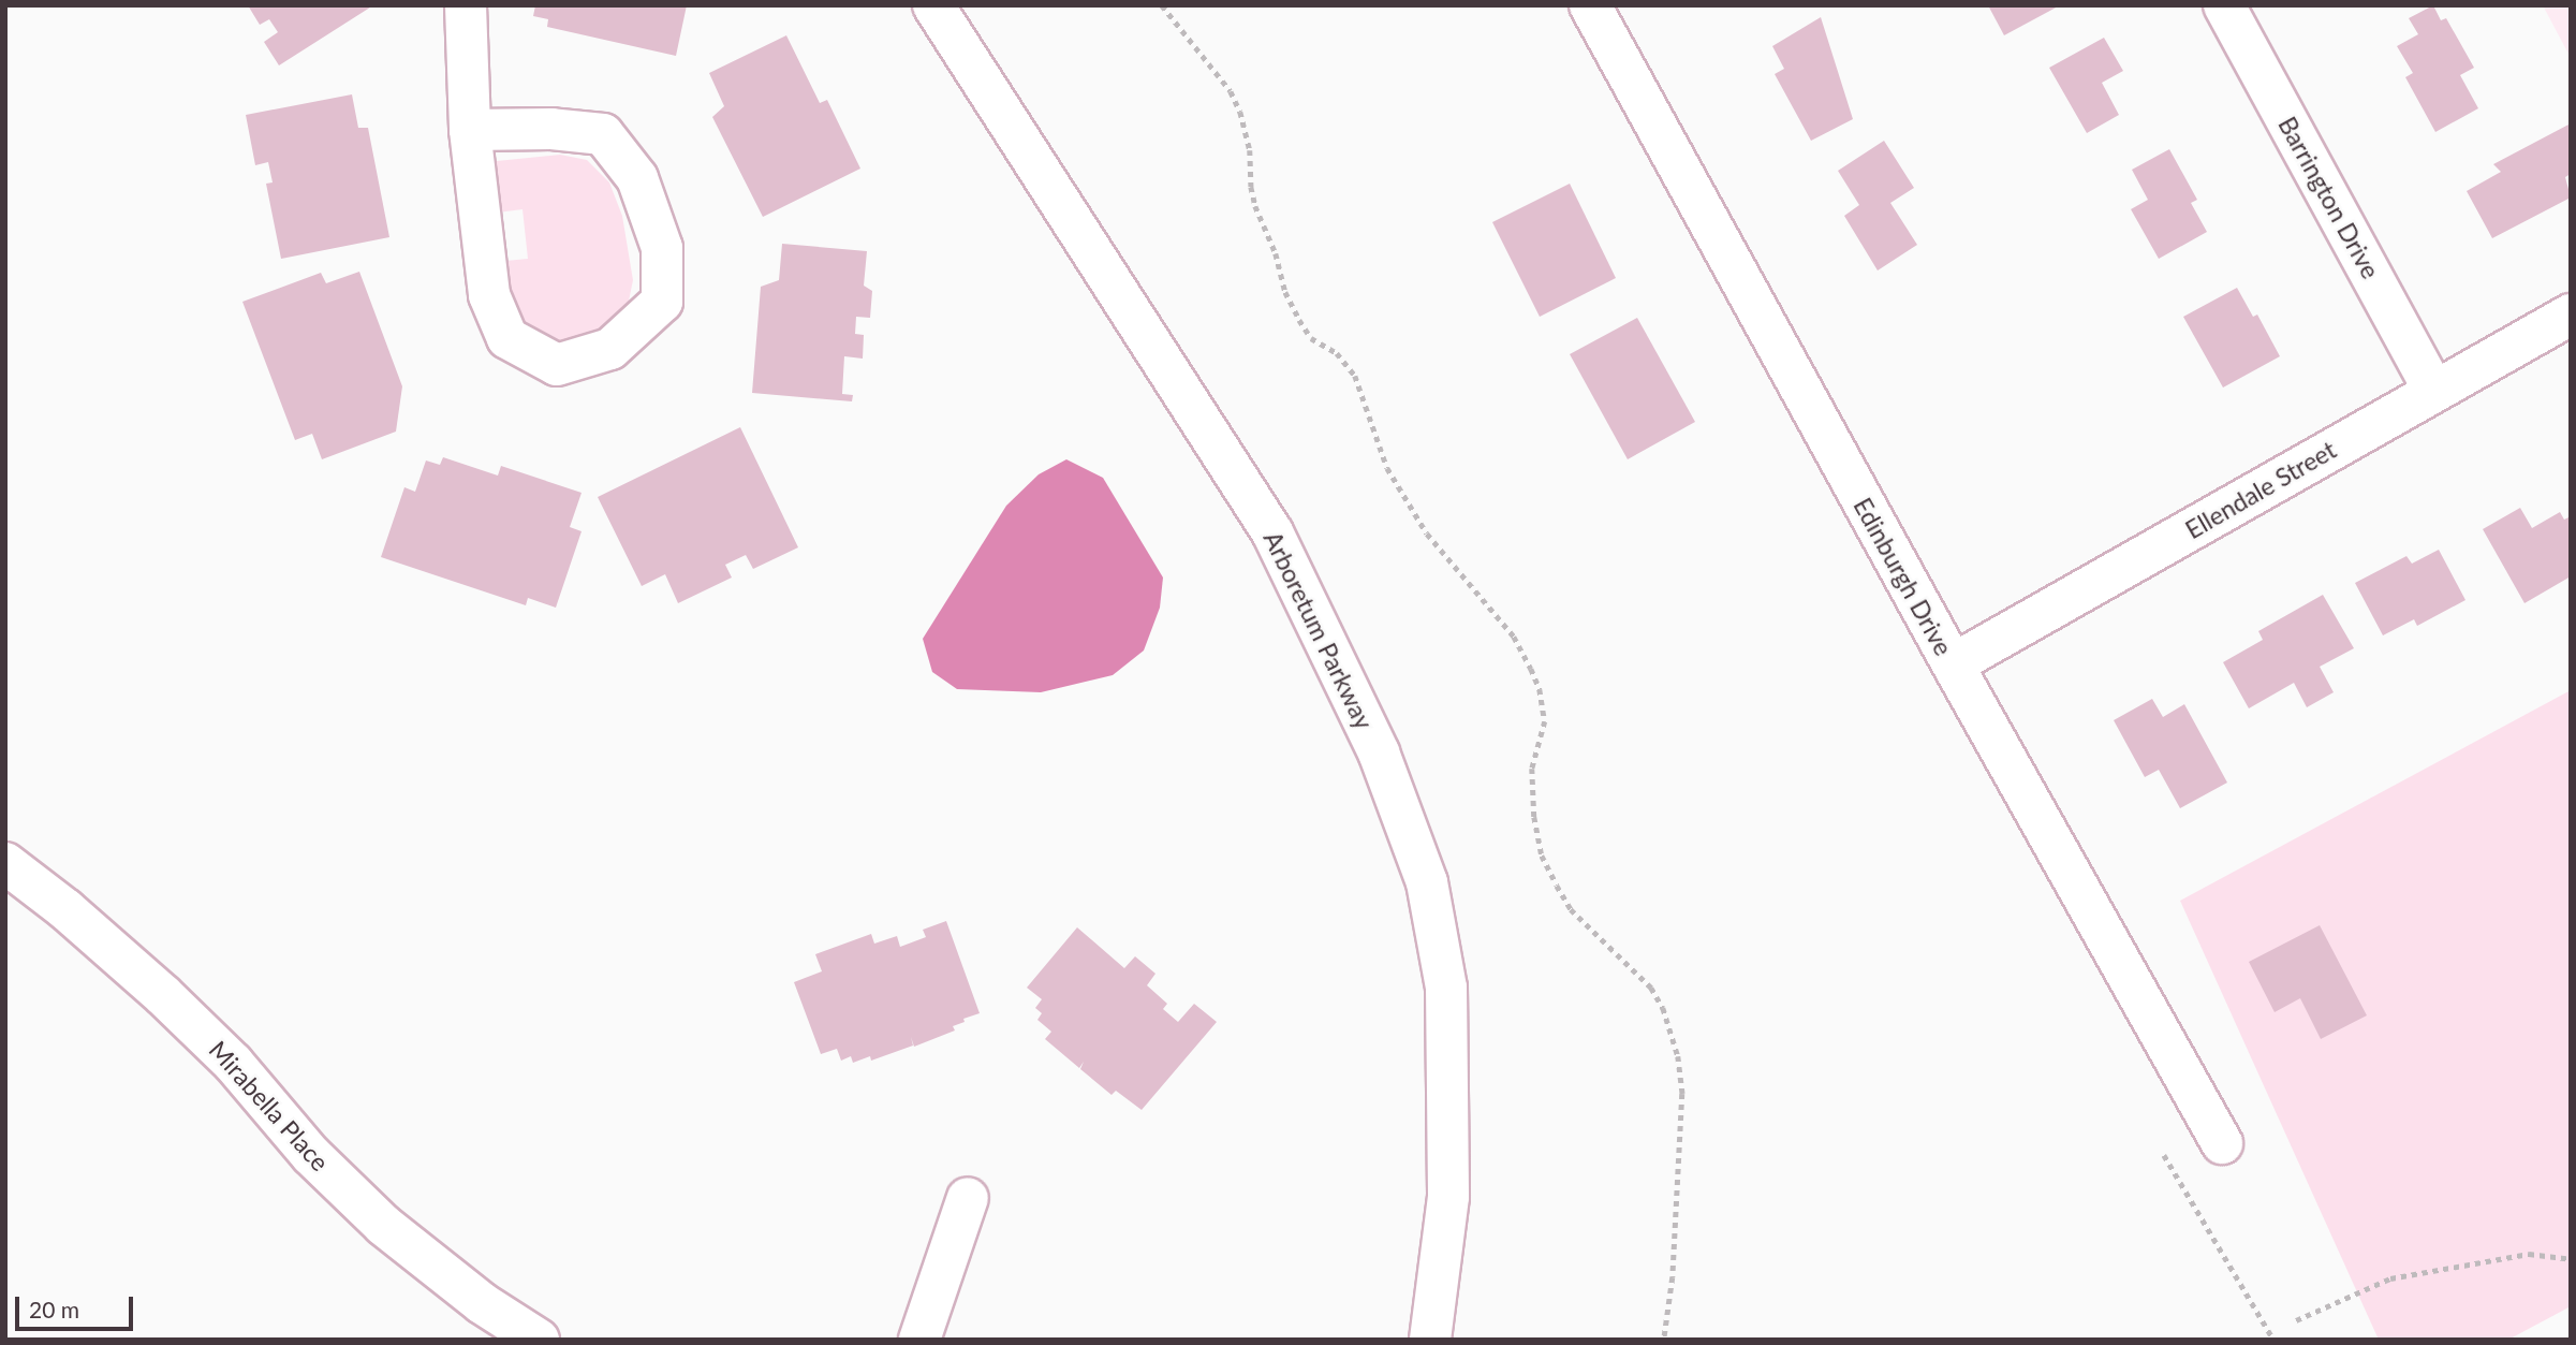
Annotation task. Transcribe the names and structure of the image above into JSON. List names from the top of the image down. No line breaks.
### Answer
{"streets":{"street":["Barrington Drive","Ellendale Street","Edinburgh Drive","Arboretum Parkway","Mirabella Place"]},"crossings":[["Barrington Drive","Ellendale Street"],["Ellendale Street","Edinburgh Drive"]],"scale_bar":"20 m"}
